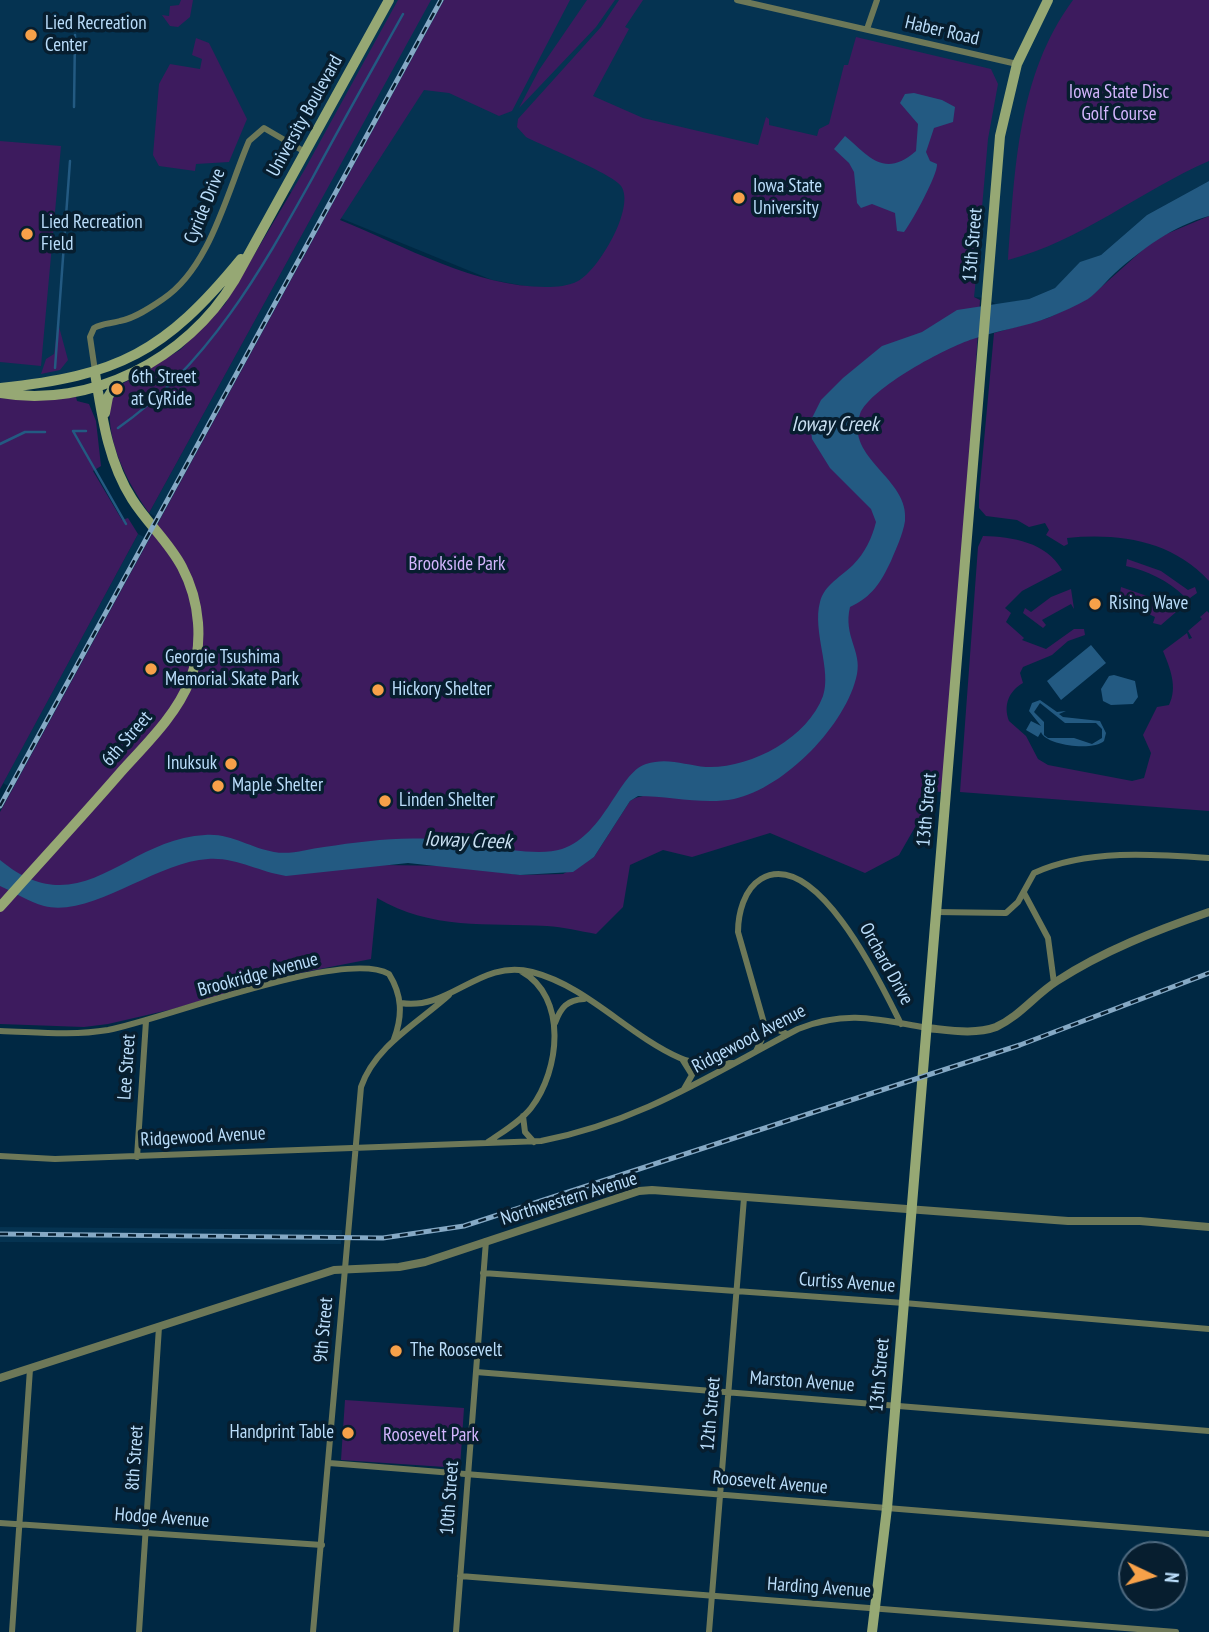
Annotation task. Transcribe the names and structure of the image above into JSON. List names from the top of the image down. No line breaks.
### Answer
{"streets":{"main road":["University Boulevard","13th Street","6th Street"],"street":["Haber Road","Cyride Drive","Orchard Drive","Brookridge Avenue","Ridgewood Avenue","Lee Street","Northwestern Avenue","Curtiss Avenue","9th Street","Marston Avenue","12th Street","8th Street","Roosevelt Avenue","10th Street","Hodge Avenue","Harding Avenue"]},"crossings":[["Haber Road","13th Street"],["University Boulevard","Cyride Drive"],["University Boulevard","6th Street"],["Cyride Drive","6th Street"],["13th Street","Ridgewood Avenue"],["13th Street","Northwestern Avenue"],["13th Street","Curtiss Avenue"],["13th Street","Marston Avenue"],["13th Street","Roosevelt Avenue"],["13th Street","Harding Avenue"],["Orchard Drive","Ridgewood Avenue"],["Brookridge Avenue","Lee Street"],["Ridgewood Avenue","Lee Street"],["Ridgewood Avenue","9th Street"],["Northwestern Avenue","9th Street"],["Northwestern Avenue","12th Street"],["Northwestern Avenue","8th Street"],["Northwestern Avenue","10th Street"],["Curtiss Avenue","12th Street"],["Curtiss Avenue","10th Street"],["9th Street","Roosevelt Avenue"],["9th Street","Hodge Avenue"],["Marston Avenue","12th Street"],["Marston Avenue","10th Street"],["12th Street","Roosevelt Avenue"],["12th Street","Harding Avenue"],["8th Street","Hodge Avenue"],["Roosevelt Avenue","10th Street"],["10th Street","Harding Avenue"]],"water":["Ioway Creek"],"parks":["Iowa State Disc Golf Course","Brookside Park","Roosevelt Park"],"places":["Lied Recreation Center","Iowa State University","Lied Recreation Field","6th Street at CyRide","Rising Wave","Georgie Tsushima Memorial Skate Park","Hickory Shelter","Inuksuk","Maple Shelter","Linden Shelter","The Roosevelt","Handprint Table"],"north":"right"}
